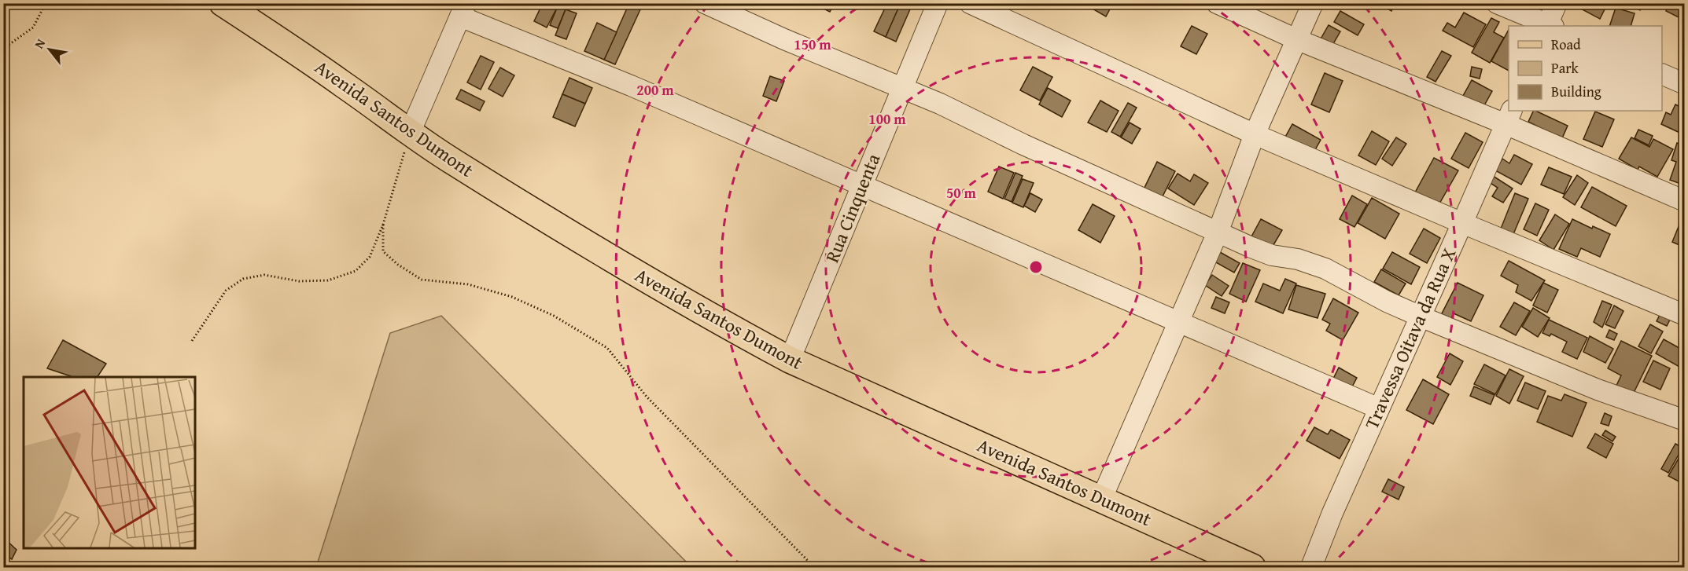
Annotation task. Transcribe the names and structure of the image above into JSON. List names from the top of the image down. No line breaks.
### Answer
{"streets":{"main road":["Avenida Santos Dumont"],"street":["Rua Cinquenta","Travessa Oitava da Rua X"]},"crossings":[["Avenida Santos Dumont","Rua Cinquenta"]],"legend":["Road","Park","Building"],"north":"top left","rings":["150 m","200 m","100 m","50 m"]}
